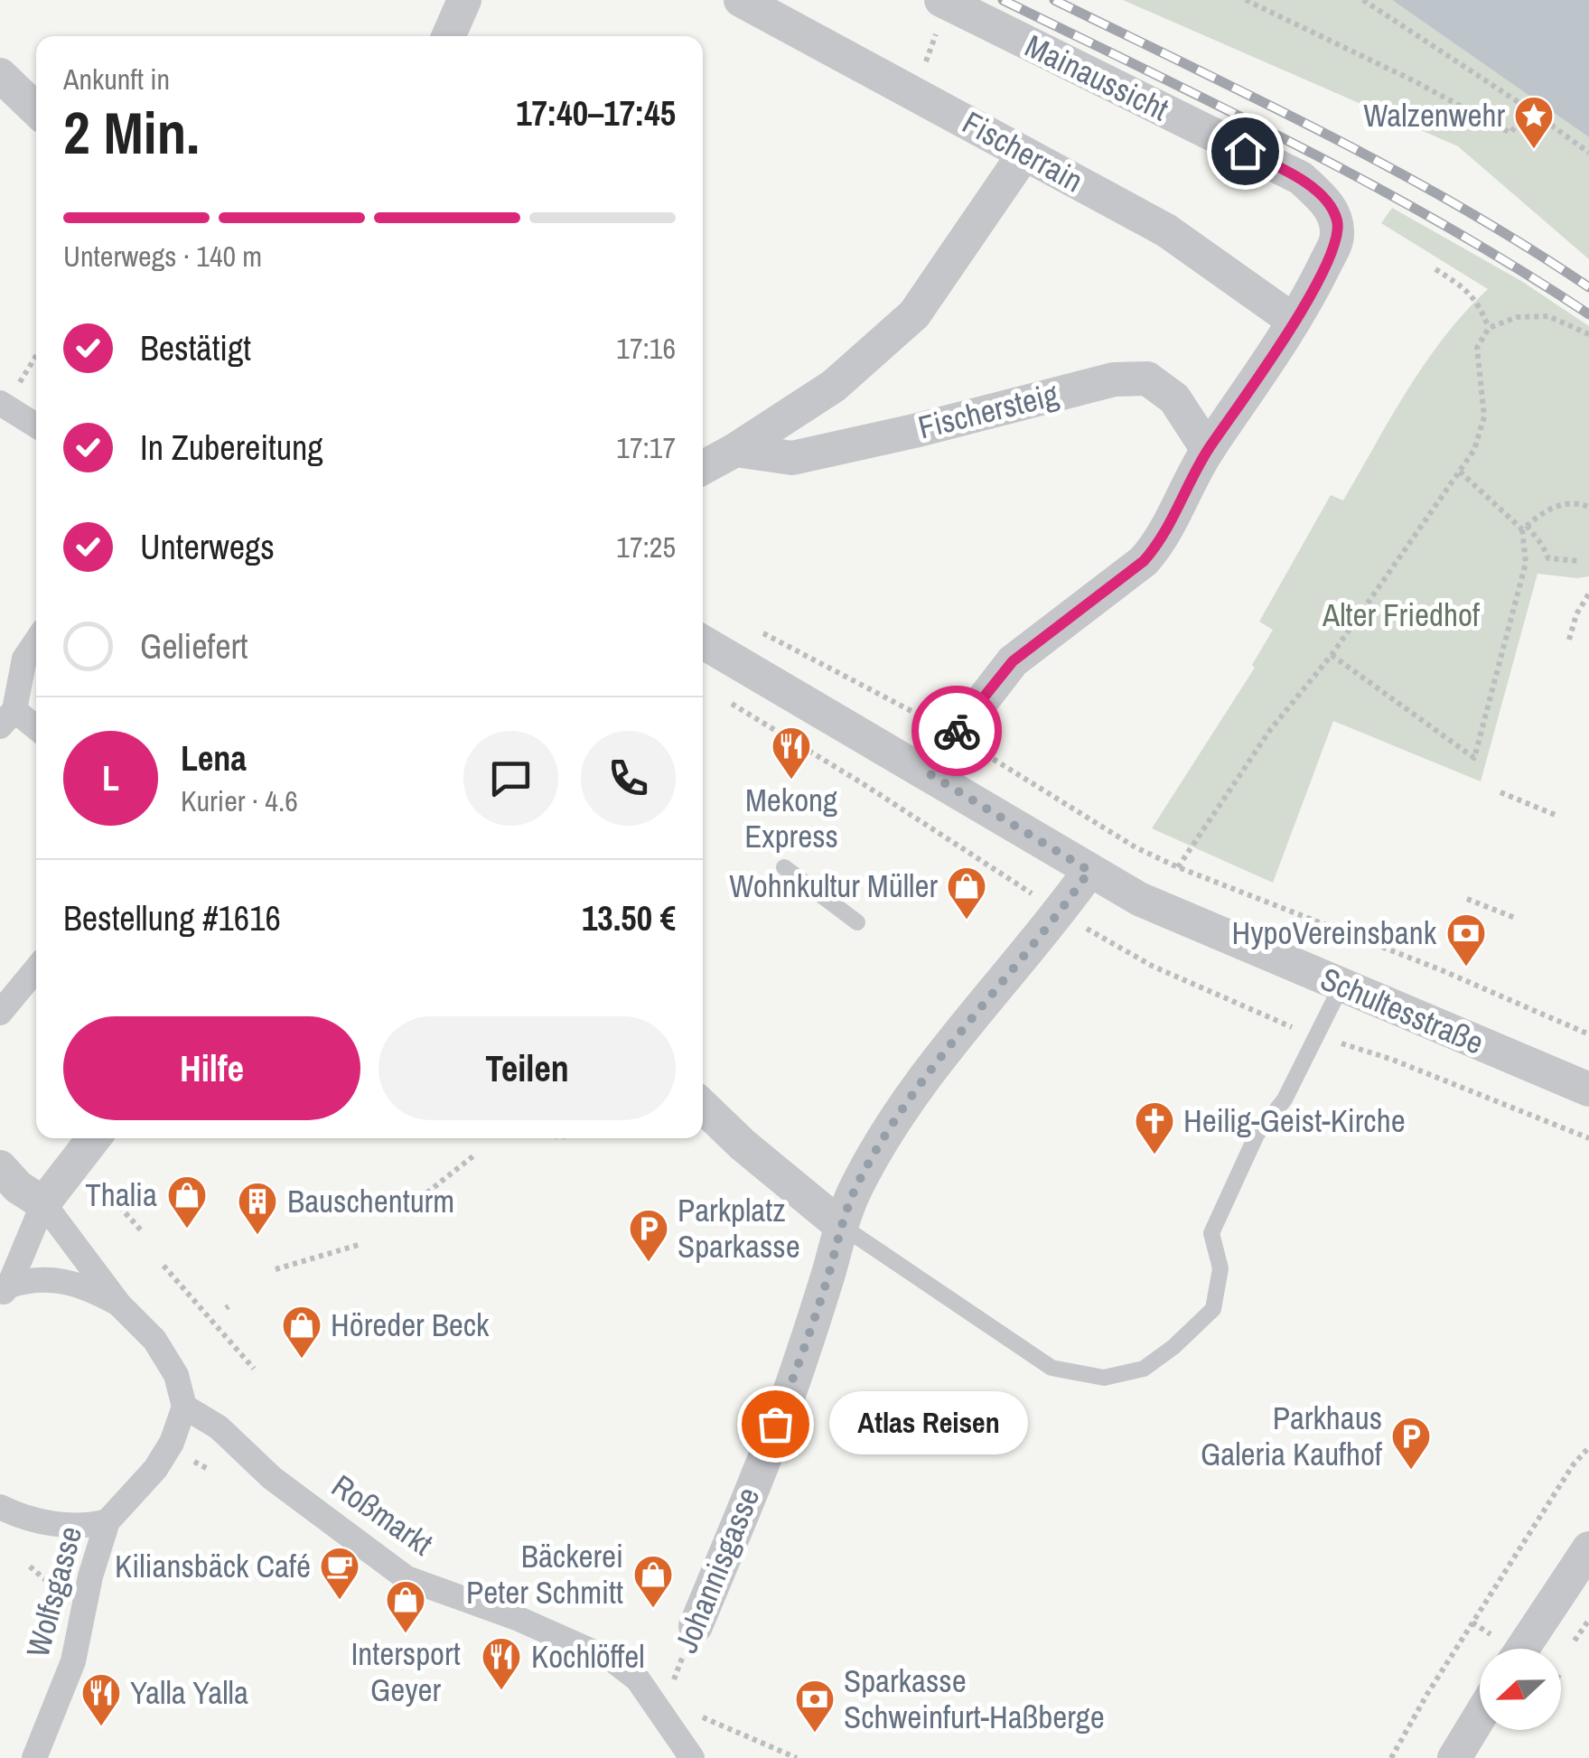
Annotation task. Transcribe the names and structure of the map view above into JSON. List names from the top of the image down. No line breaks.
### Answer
{"streets":{"street":["Mainaussicht","Fischerrain","Fischersteig","Schultesstraße","Roßmarkt","Johannisgasse","Wolfsgasse"]},"crossings":[["Mainaussicht","Fischerrain"],["Schultesstraße","Johannisgasse"],["Roßmarkt","Johannisgasse"],["Roßmarkt","Wolfsgasse"]],"parks":["Alter Friedhof"],"places":{"place":["Walzenwehr"],"restaurant":["Mekong Express","Kochlöffel","Yalla Yalla"],"shop":["Wohnkultur Müller","Thalia","Höreder Beck","Bäckerei Peter Schmitt","Intersport Geyer"],"bank":["HypoVereinsbank","Sparkasse Schweinfurt-Haßberge"],"church":["Heilig-Geist-Kirche"],"building":["Bauschenturm"],"parking":["Parkplatz Sparkasse","Parkhaus Galeria Kaufhof"],"other":["Atlas Reisen"],"cafe":["Kiliansbäck Café"]},"north":"left","page":{"heading":["2 Min.","Ankunft in","17:40–17:45"],"panel":["Lena","Kurier · 4.6","Bestellung #1616","13.50 €"],"bar":"Unterwegs · 140 m","list":[["Bestätigt","17:16"],["In Zubereitung","17:17"],["Unterwegs","17:25"],"Geliefert"],"round":"L","buttons":["Hilfe","Teilen"],"bubble":"Atlas Reisen"}}
